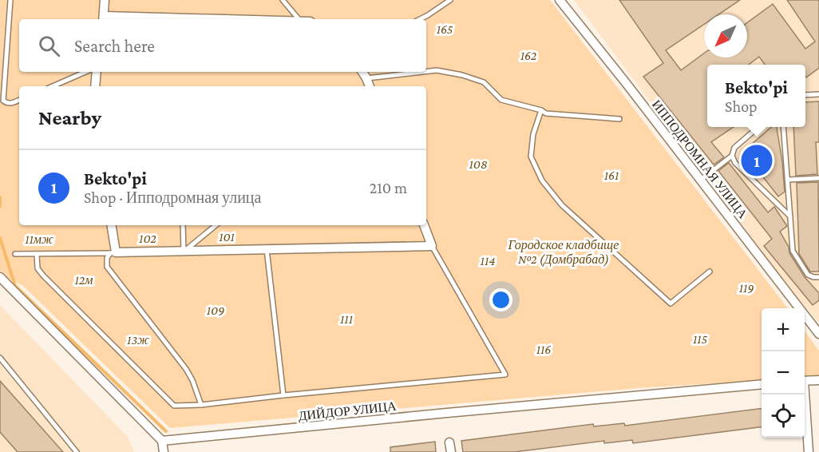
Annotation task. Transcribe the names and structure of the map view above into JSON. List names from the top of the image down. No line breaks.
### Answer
{"streets":{"street":["ИППОДРОМНАЯ УЛИЦА","ДИЙДОР УЛИЦА"]},"parks":["165","162","108","161","101","102","11мж","Городское кладбище №2 (Домбрабад)","114","12м","119","109","111","115","13ж","116"],"north":"bottom left","page":{"search":"Search here","popup":["Bekto'pi","Shop"],"heading":"Nearby","pins":"1","list":[{"mark":"1","name":"Bekto'pi","note":"Shop · Ипподромная улица","value":"210 m"}],"map_buttons":["+","−"]}}
